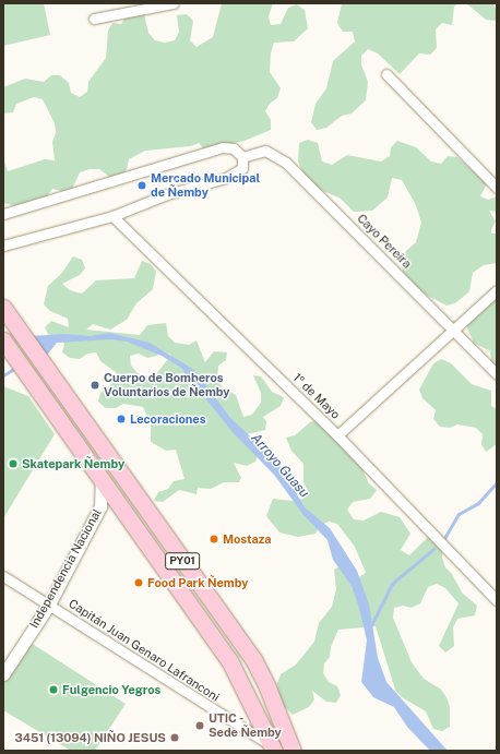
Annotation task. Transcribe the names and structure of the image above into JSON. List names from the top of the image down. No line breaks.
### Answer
{"streets":{"highway":["PY01"],"street":["Cayo Pereira","1º de Mayo","Independencia Nacional","Capitán Juan Genaro Lafranconi"]},"crossings":[["PY01","Independencia Nacional"],["PY01","Capitán Juan Genaro Lafranconi"],["Independencia Nacional","Capitán Juan Genaro Lafranconi"]],"water":["Arroyo Guasu"],"places":["Mercado Municipal de Ñemby","Cuerpo de Bomberos Voluntarios de Ñemby","Lecoraciones","Skatepark Ñemby","Mostaza","Food Park Ñemby","Fulgencio Yegros","UTIC - Sede Ñemby","3451 (13094) NIÑO JESUS"]}
